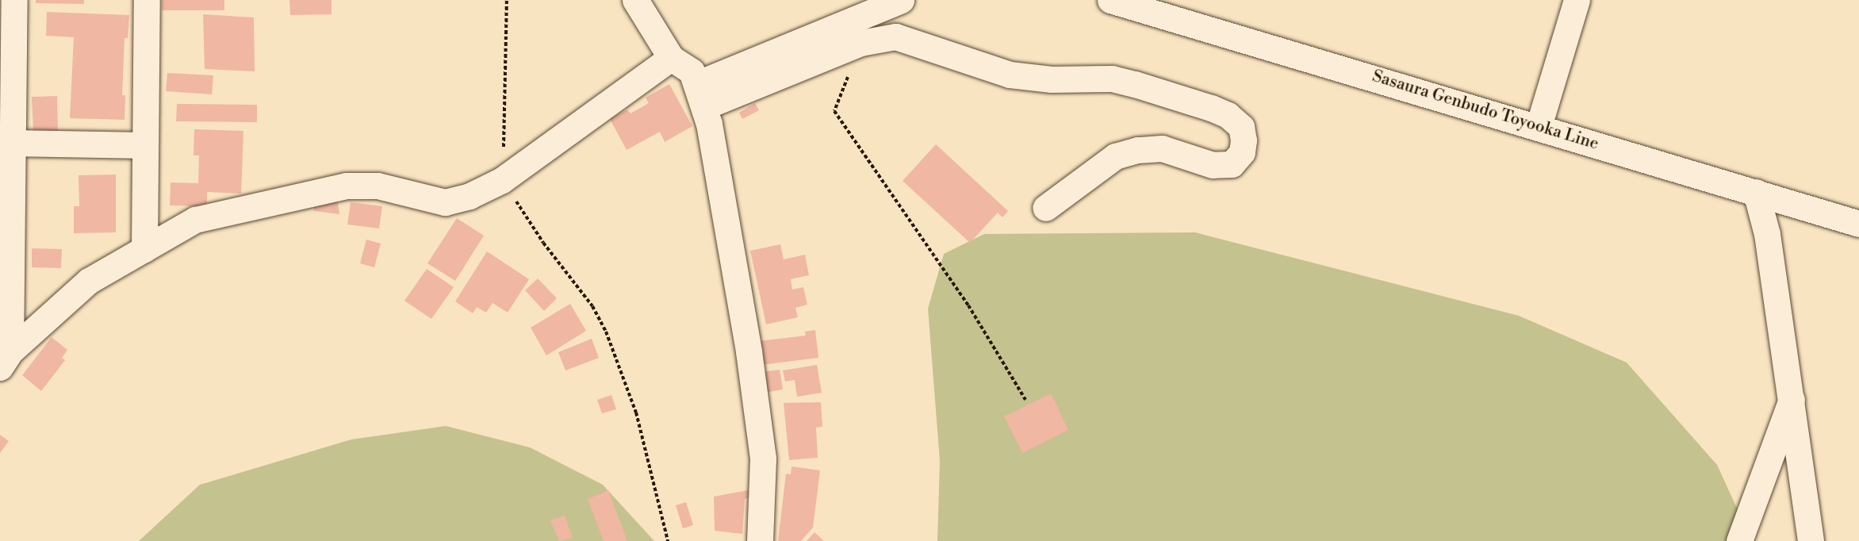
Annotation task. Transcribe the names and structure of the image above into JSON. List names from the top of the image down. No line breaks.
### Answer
{"streets":{"street":["Sasaura Genbudo Toyooka Line"]}}
